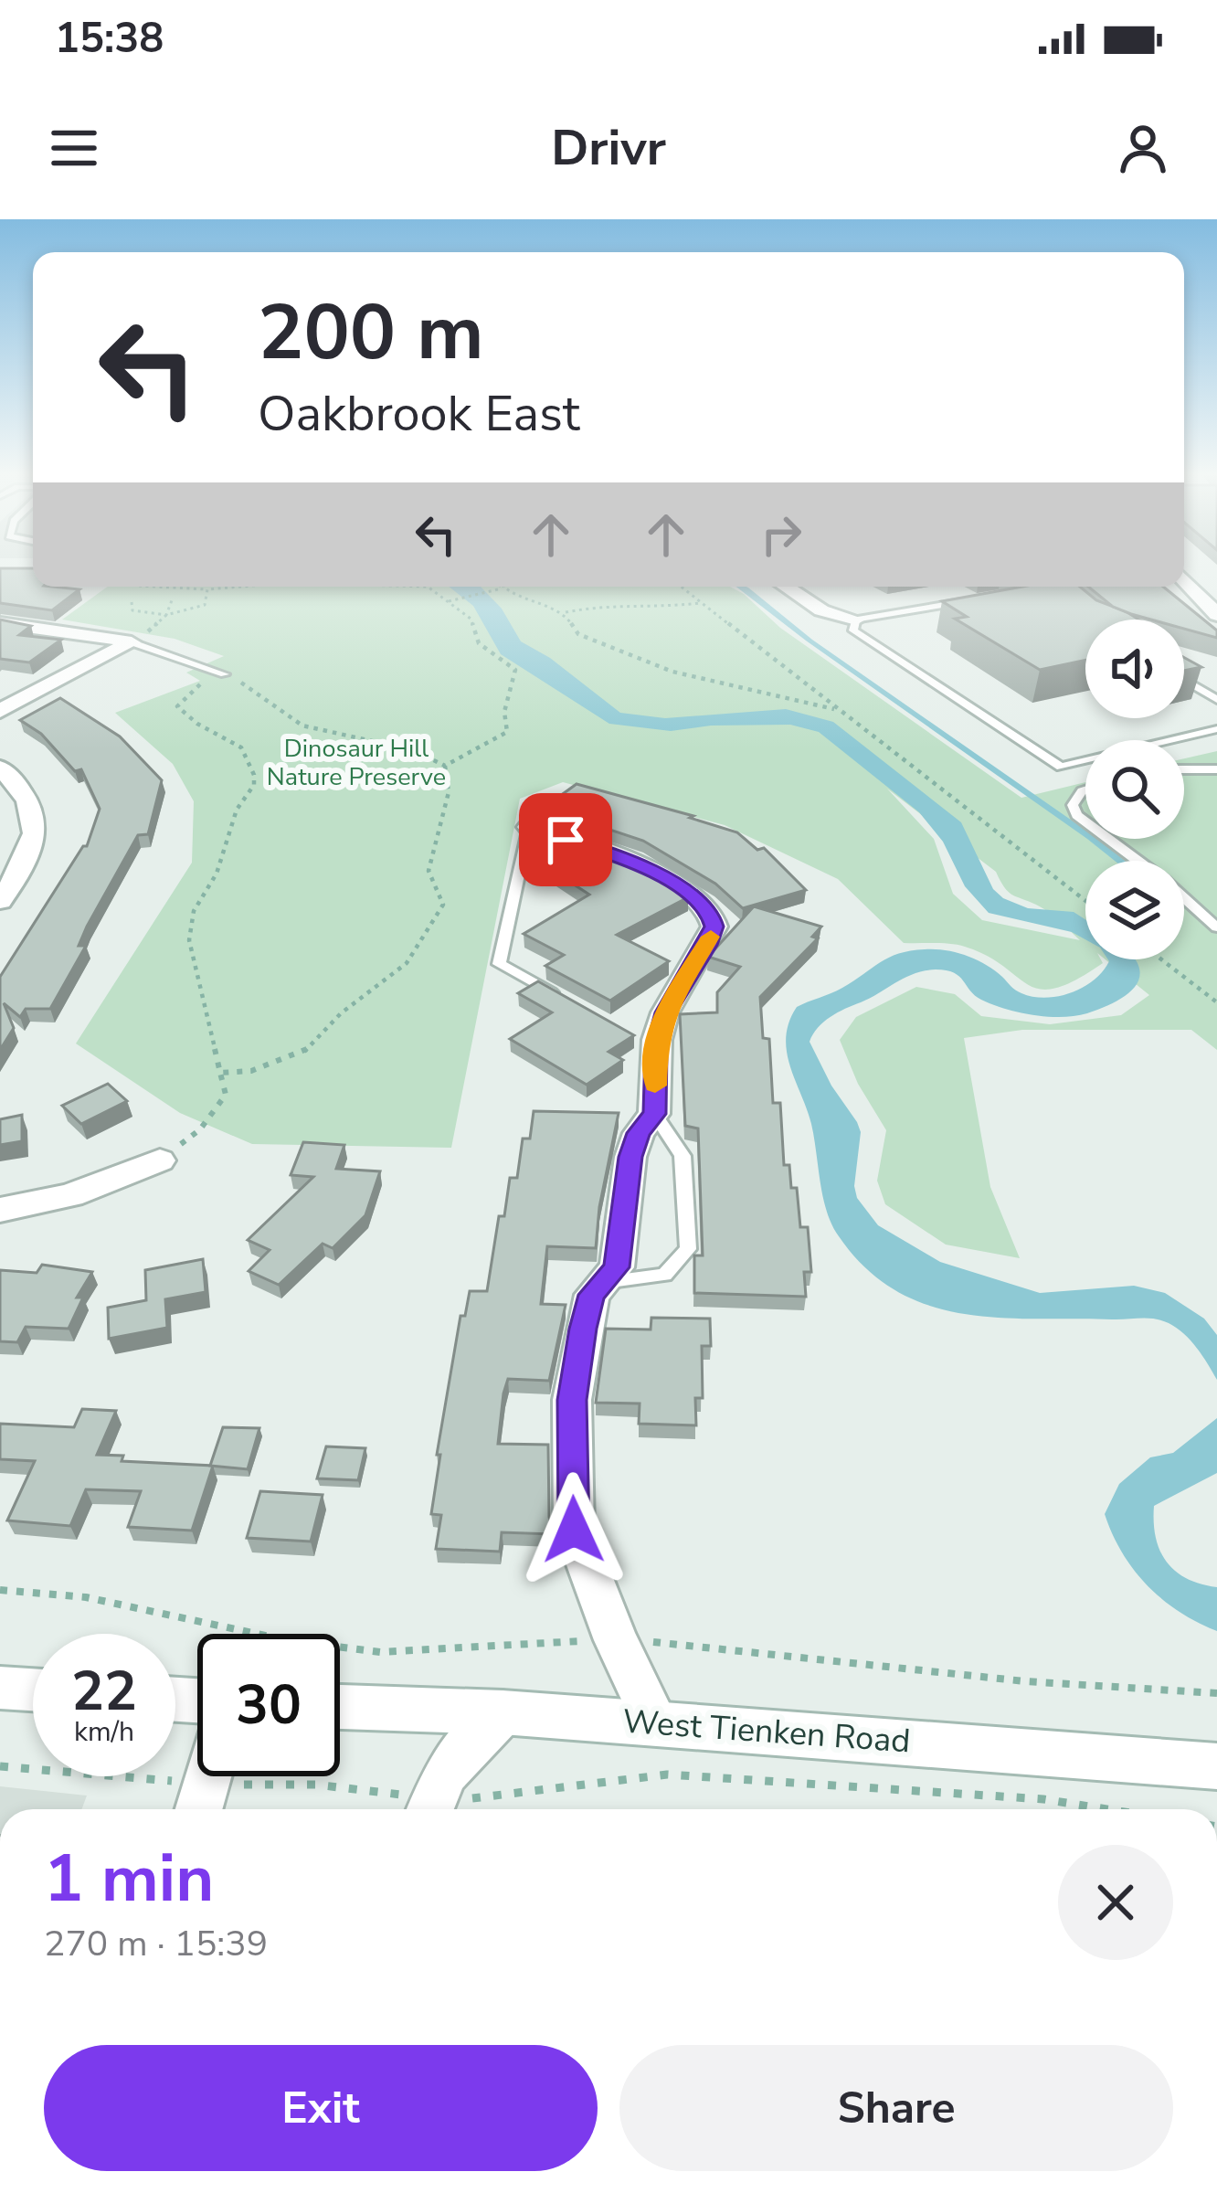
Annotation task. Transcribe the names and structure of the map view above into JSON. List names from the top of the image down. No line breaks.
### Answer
{"streets":{"street":["West Tienken Road"]},"parks":["Dinosaur Hill Nature Preserve"],"page":{"status":"15:38","header":"Drivr","turn":["200 m","Oakbrook East"],"speed":"22 km/h","limit":"30","heading":["1 min","270 m · 15:39"],"buttons":["Exit","Share"]}}
